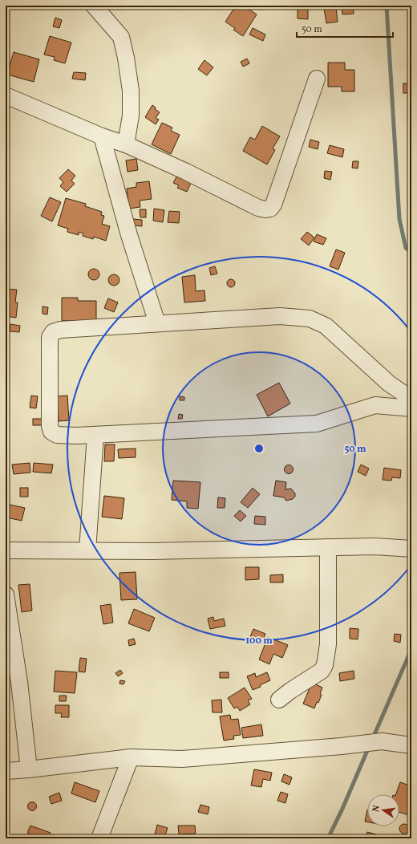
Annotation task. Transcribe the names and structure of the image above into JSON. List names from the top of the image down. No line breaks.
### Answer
{"scale_bar":"50 m","north":"left","rings":["50 m","100 m"]}
